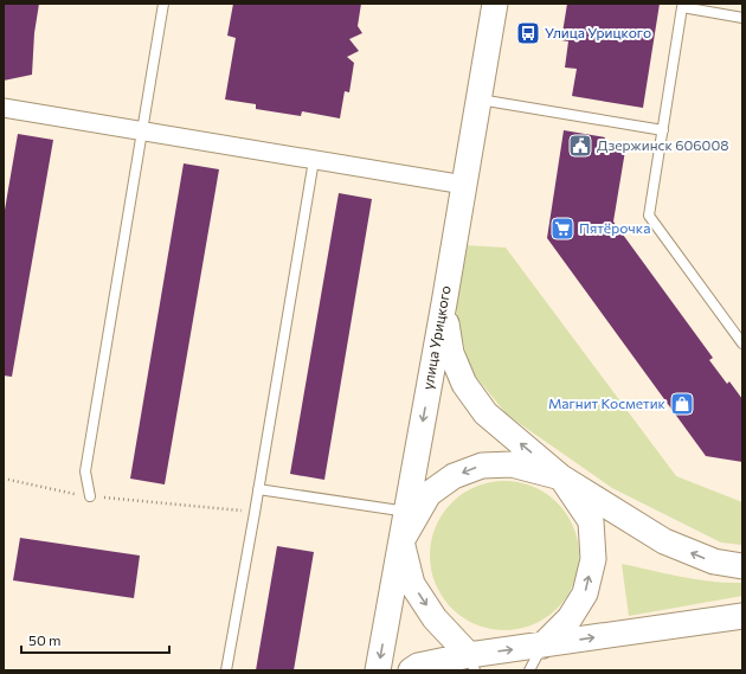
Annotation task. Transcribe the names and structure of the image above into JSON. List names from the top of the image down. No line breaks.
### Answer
{"streets":{"street":["улица Урицкого"]},"one_way":["улица Урицкого"],"places":{"bus stop":["Улица Урицкого"],"public building":["Дзержинск 606008"],"supermarket":["Пятёрочка"],"shop":["Магнит Косметик"]},"scale_bar":"50 m"}
